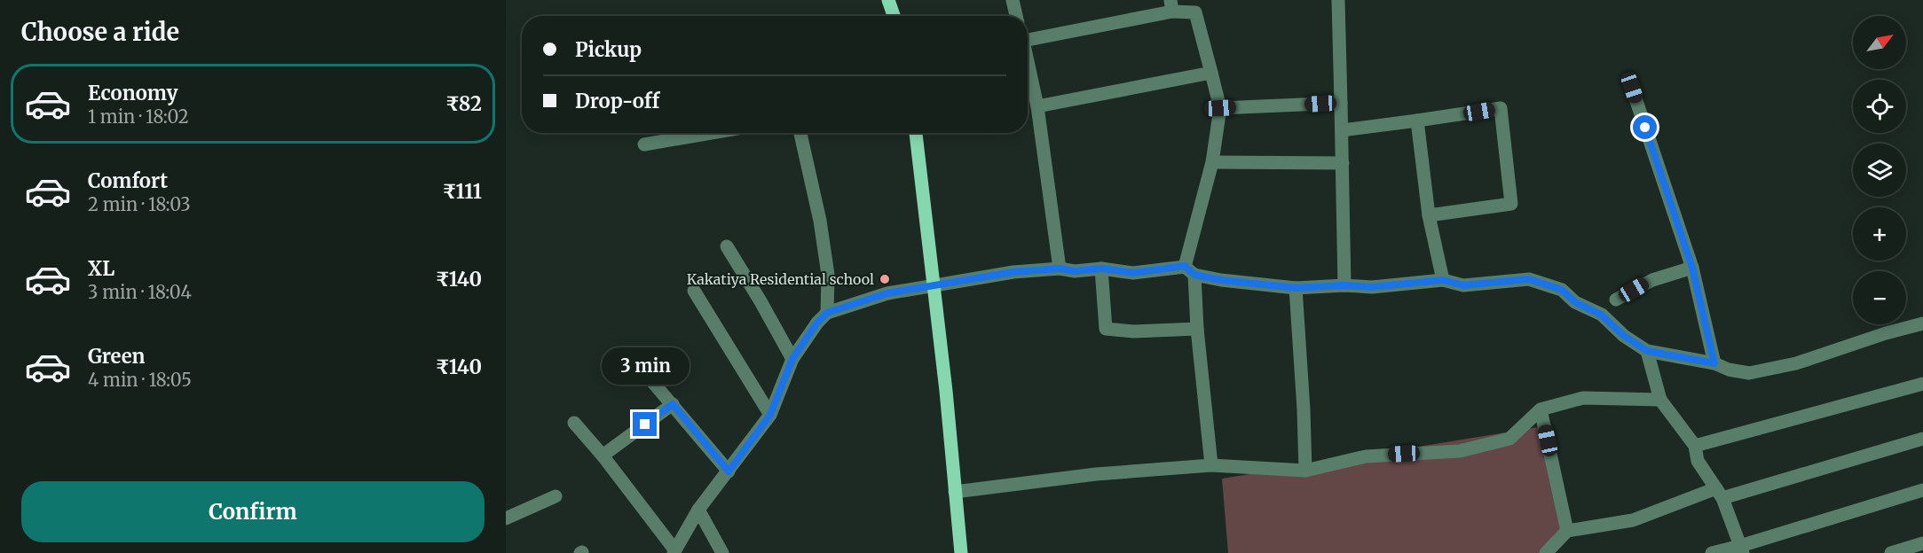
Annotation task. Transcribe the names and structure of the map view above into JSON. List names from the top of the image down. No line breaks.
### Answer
{"places":["Kakatiya Residential school"],"north":"top right","page":{"heading":"Choose a ride","map_buttons":["+","−"],"banner":["Pickup","Drop-off"],"list":[{"name":"Economy","note":"1 min · 18:02","value":"₹82"},{"name":"Comfort","note":"2 min · 18:03","value":"₹111"},{"name":"XL","note":"3 min · 18:04","value":"₹140"},{"name":"Green","note":"4 min · 18:05","value":"₹140"}],"bubble":"3 min","buttons":"Confirm"}}
